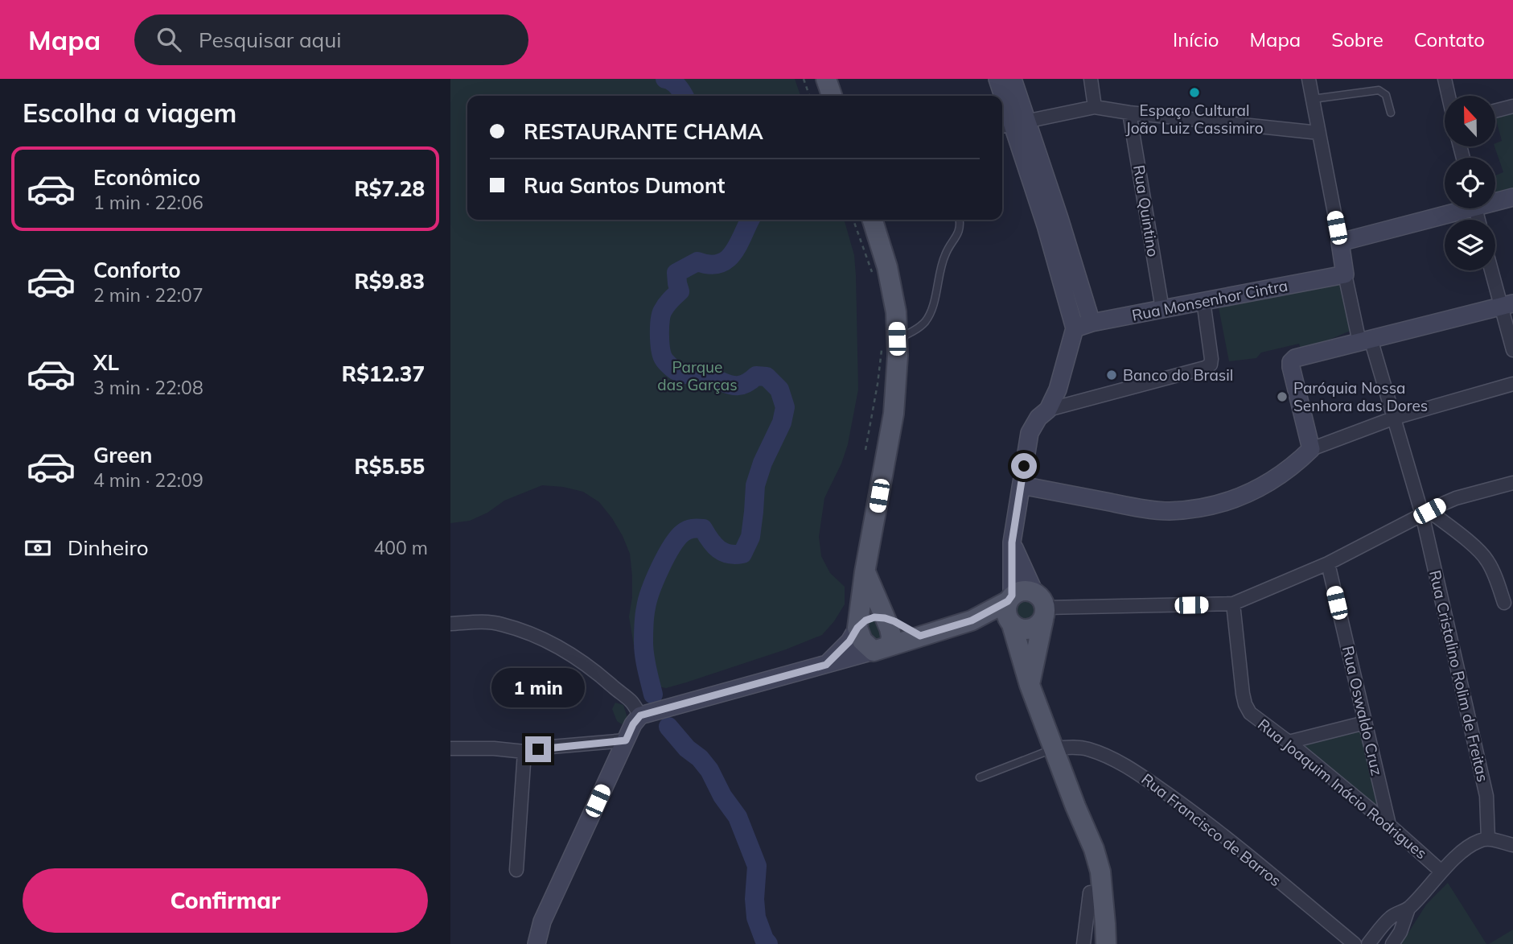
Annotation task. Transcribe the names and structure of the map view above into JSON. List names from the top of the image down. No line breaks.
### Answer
{"streets":{"main road":["Rua Monsenhor Cintra"],"street":["Rua Quintino","Rua Cristalino Rolim de Freitas","Rua Oswaldo Cruz","Rua Joaquim Inácio Rodrigues","Rua Francisco de Barros"]},"crossings":[["Rua Quintino","Rua Monsenhor Cintra"],["Rua Monsenhor Cintra","Rua Cristalino Rolim de Freitas"],["Rua Oswaldo Cruz","Rua Joaquim Inácio Rodrigues"]],"parks":["Parque das Garças"],"places":["Espaço Cultural João Luiz Cassimiro","Banco do Brasil","Paróquia Nossa Senhora das Dores"],"north":"top","page":{"header":"Mapa","search":"Pesquisar aqui","nav":["Início","Mapa","Sobre","Contato"],"heading":"Escolha a viagem","banner":["RESTAURANTE CHAMA","Rua Santos Dumont"],"list":[{"name":"Econômico","note":"1 min · 22:06","value":"R$7.28"},{"name":"Conforto","note":"2 min · 22:07","value":"R$9.83"},{"name":"XL","note":"3 min · 22:08","value":"R$12.37"},{"name":"Green","note":"4 min · 22:09","value":"R$5.55"}],"pay":["Dinheiro","400 m"],"bubble":"1 min","buttons":"Confirmar"}}
